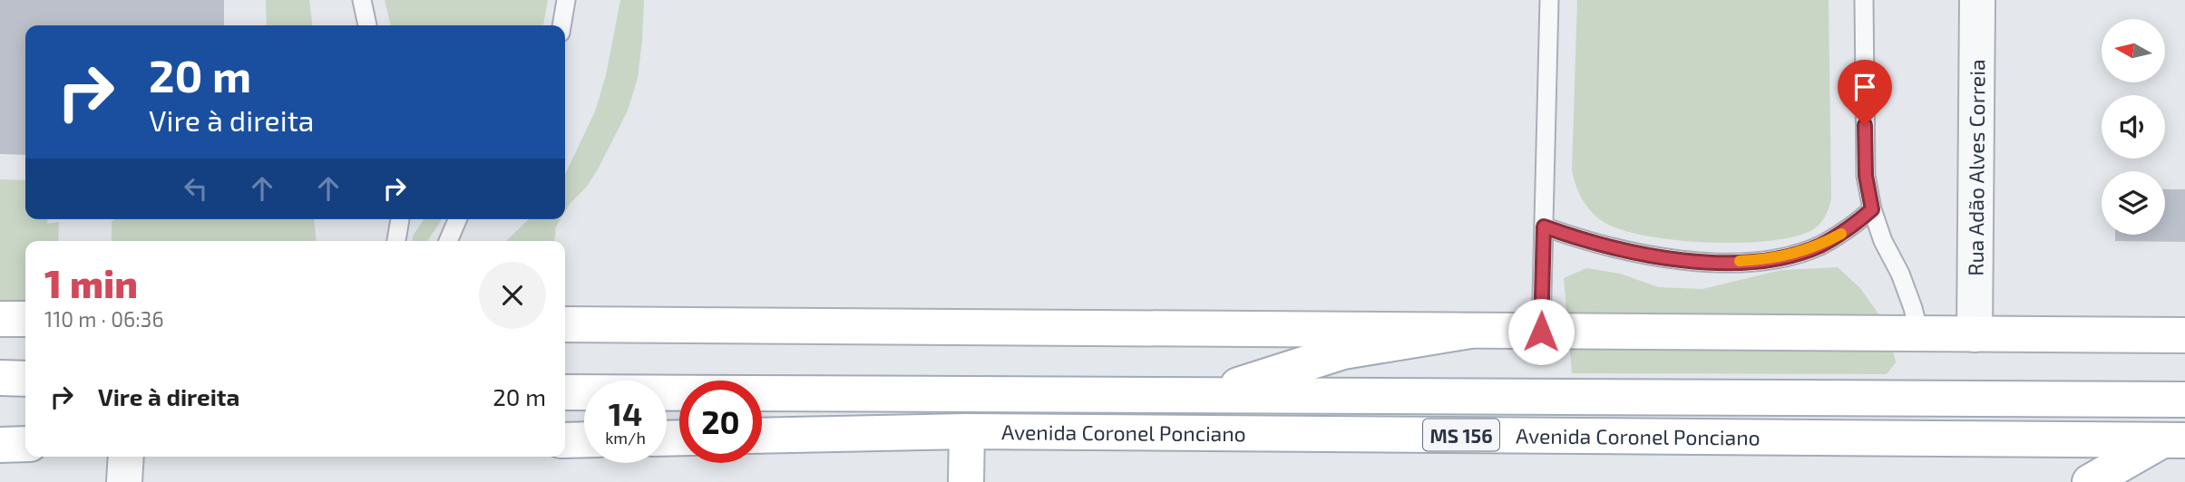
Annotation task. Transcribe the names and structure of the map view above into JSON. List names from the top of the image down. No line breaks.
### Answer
{"streets":{"main road":["Avenida Coronel Ponciano","MS 156"],"street":["Rua Adão Alves Correia"]},"north":"left","page":{"turn":["20 m","Vire à direita"],"heading":["1 min","110 m · 06:36"],"list":[{"name":"Vire à direita","value":"20 m"}],"speed":"14 km/h","limit":"20"}}
